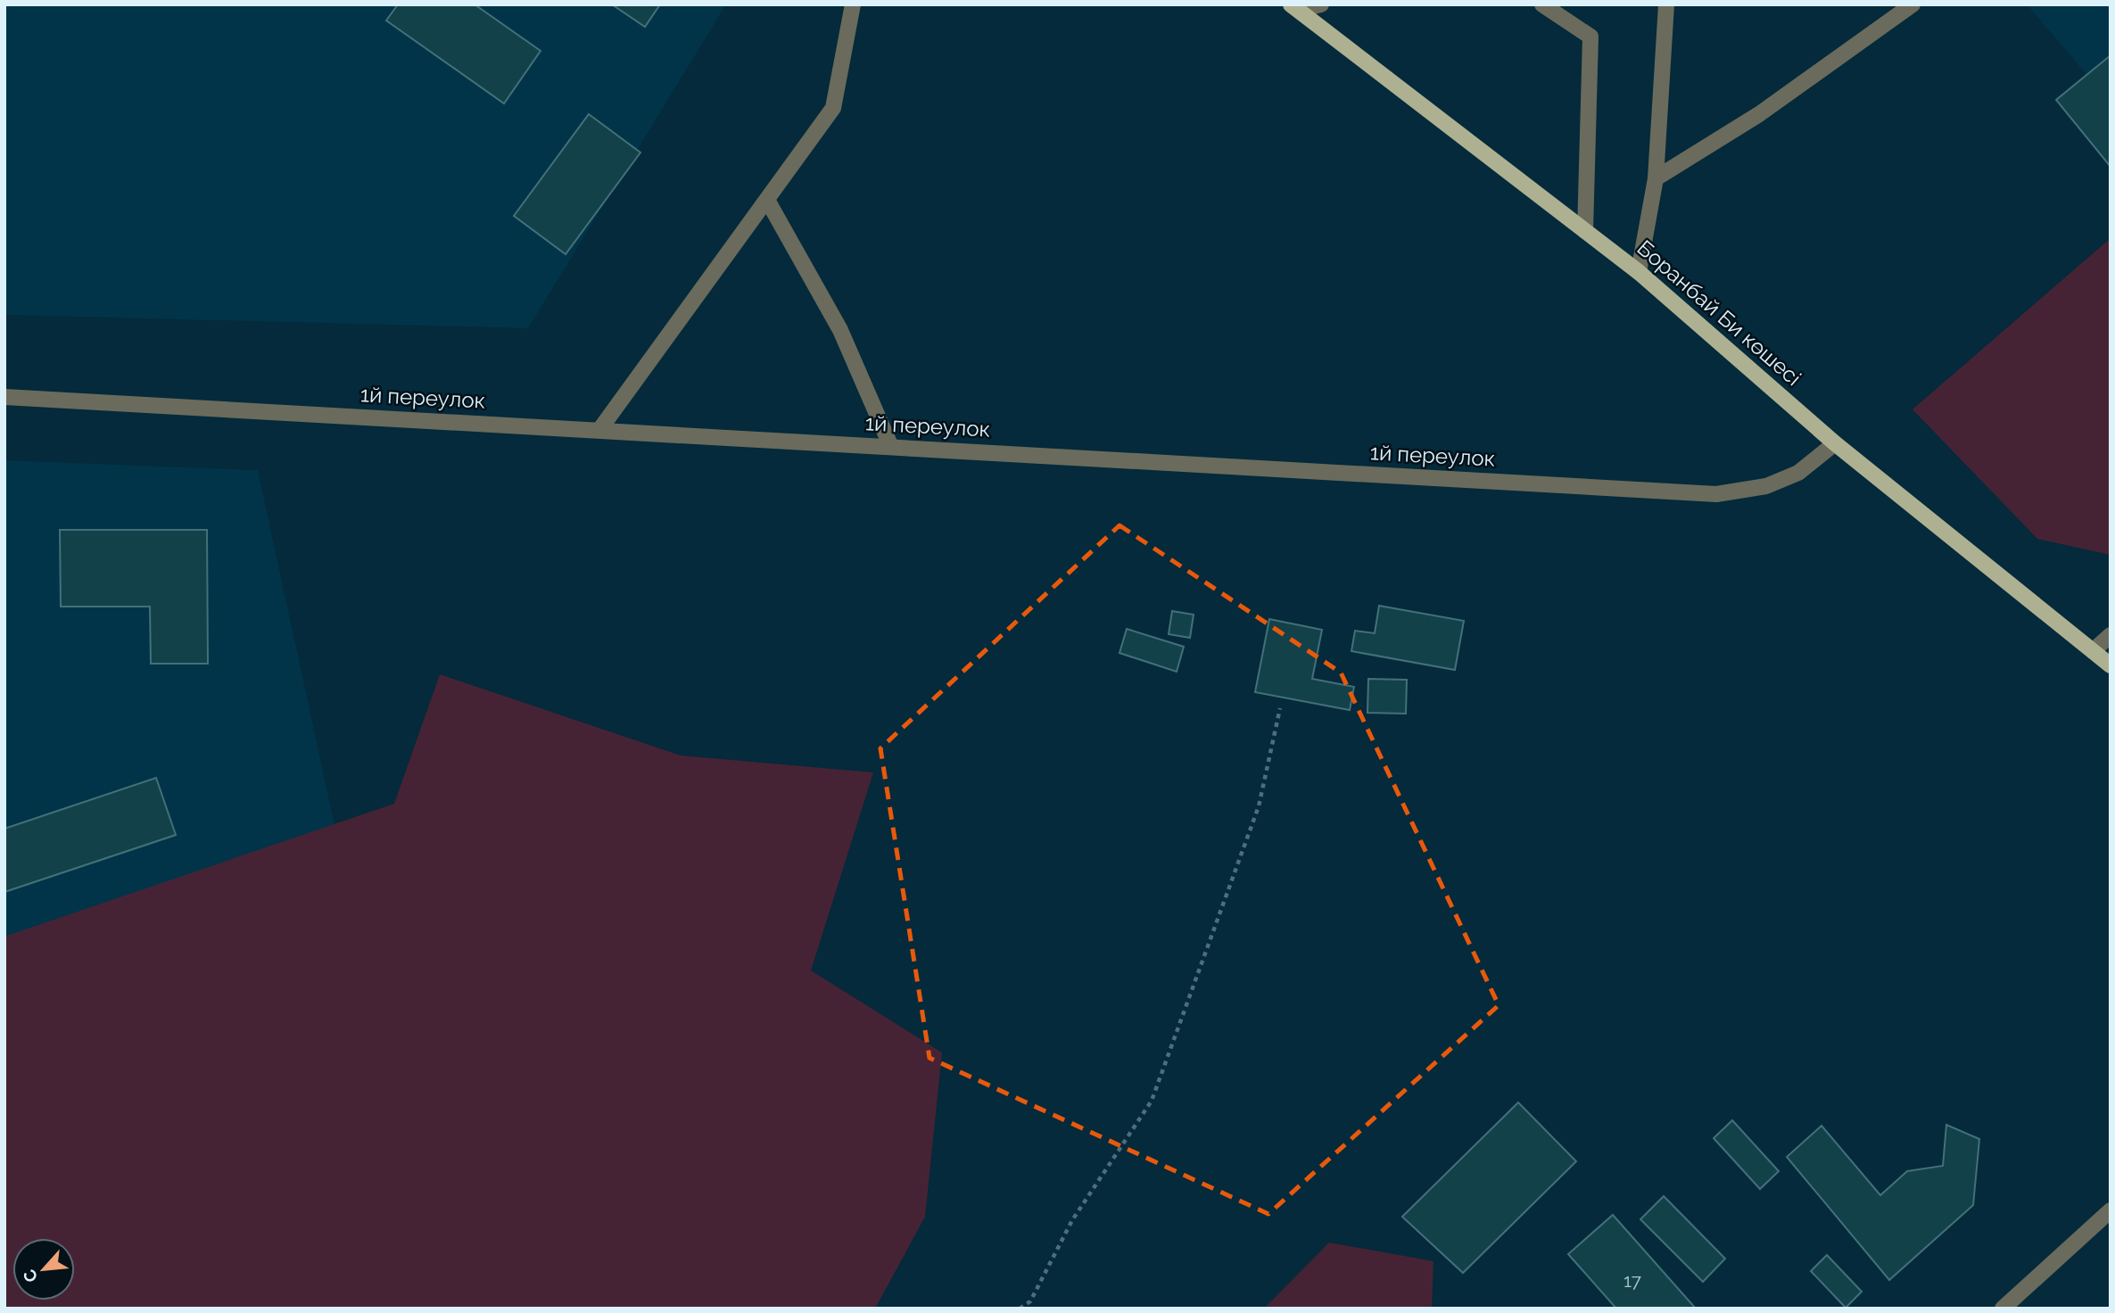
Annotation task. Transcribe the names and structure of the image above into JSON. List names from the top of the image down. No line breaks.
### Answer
{"streets":{"main road":["Боранбай Би көшесі"],"street":["1й переулок"]},"crossings":[["Боранбай Би көшесі","1й переулок"]],"house_numbers":["17"],"north":"bottom left"}
